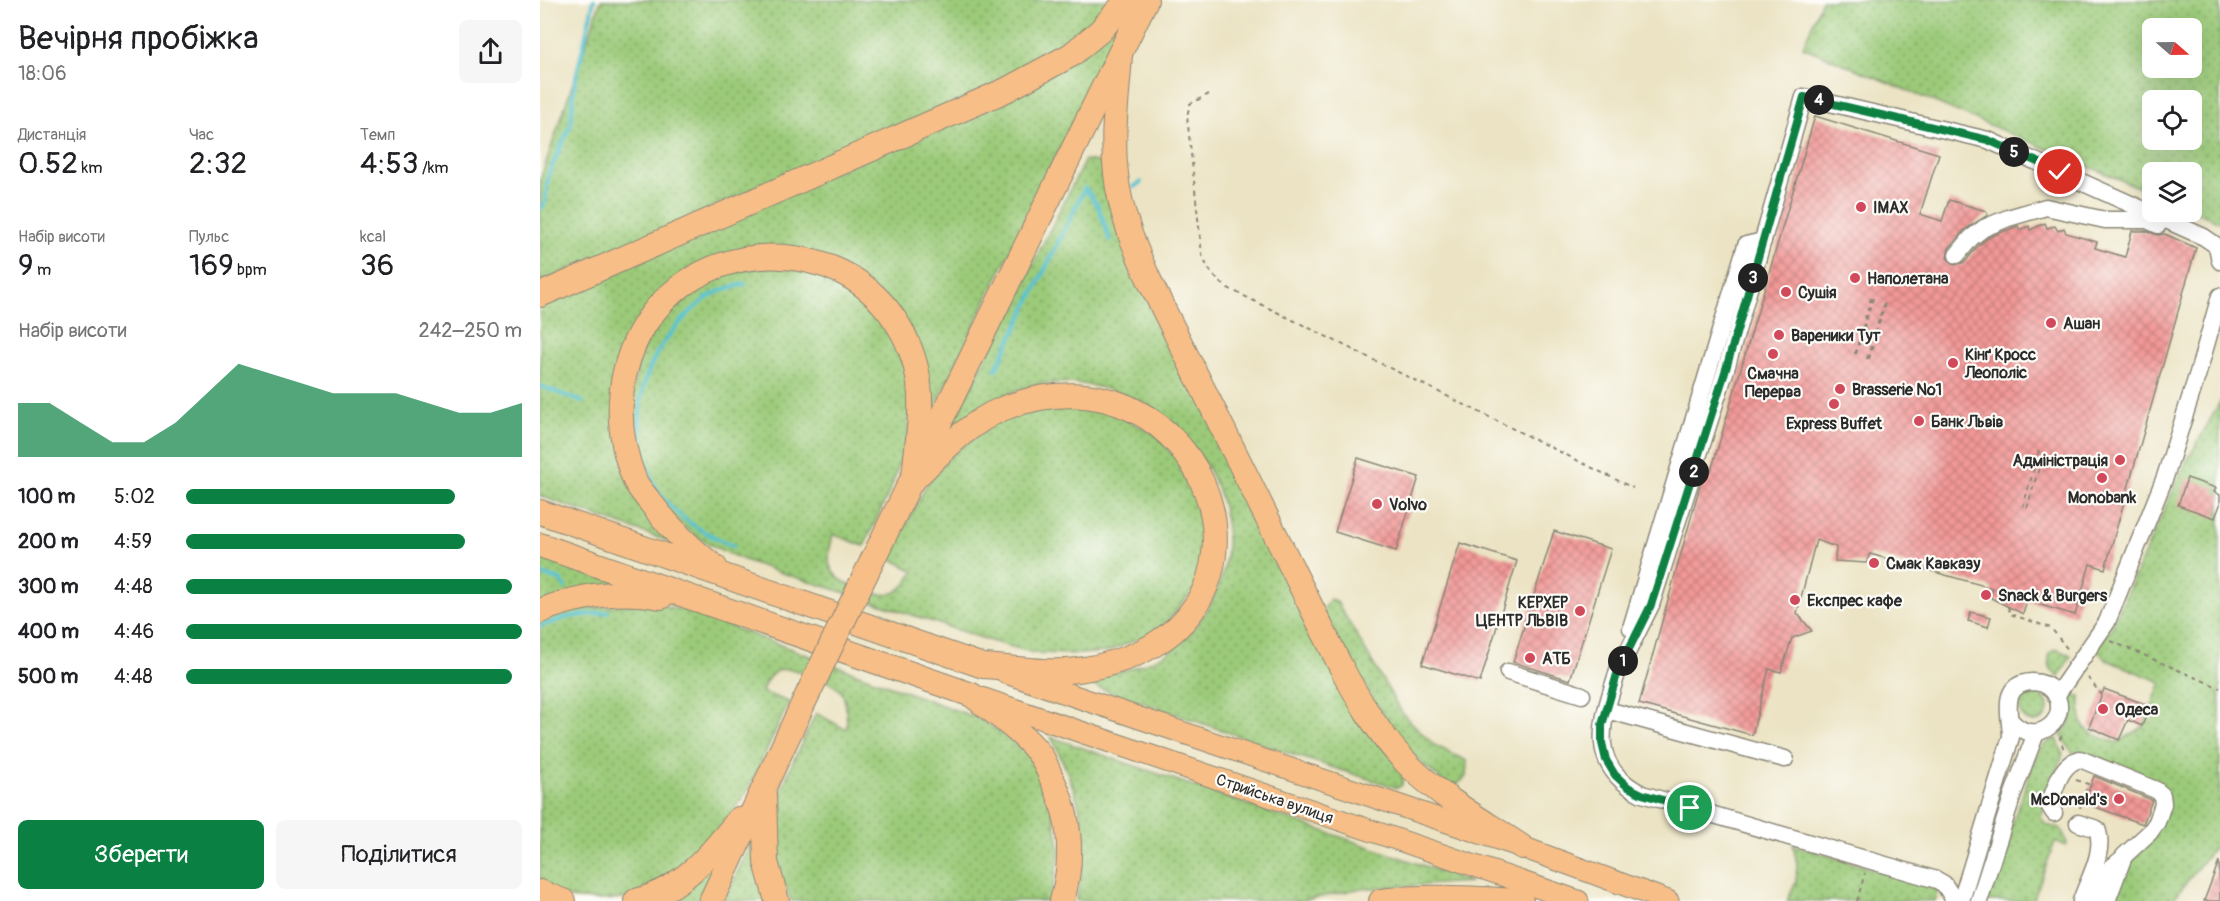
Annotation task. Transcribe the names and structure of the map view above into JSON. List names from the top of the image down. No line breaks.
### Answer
{"streets":{"main road":["Стрийська вулиця"]},"places":["IMAX","Наполетана","Сушія","Ашан","Вареники Тут","Смачна Перерва","Кінґ Кросс Леополіс","Brasserie №1","Express Buffet","Банк Львів","Адміністрація","Monobank","Volvo","Смак Кавказу","Snack & Burgers","Експрес кафе","КЕРХЕР ЦЕНТР ЛЬВІВ","АТБ","Одеса","McDonald's"],"north":"right","page":{"heading":["Вечірня пробіжка","18:06"],"pins":["4","5","3","2","1"],"stats":[["Дистанція","0.52 km"],["Час","2:32"],["Темп","4:53 /km"],["Набір висоти","9 m"],["Пульс","169 bpm"],["kcal","36"]],"chart":["Набір висоти","242–250 m"],"list":[{"name":"100 m","note":"5:02"},{"name":"200 m","note":"4:59"},{"name":"300 m","note":"4:48"},{"name":"400 m","note":"4:46"},{"name":"500 m","note":"4:48"}],"buttons":["Зберегти","Поділитися"]}}
